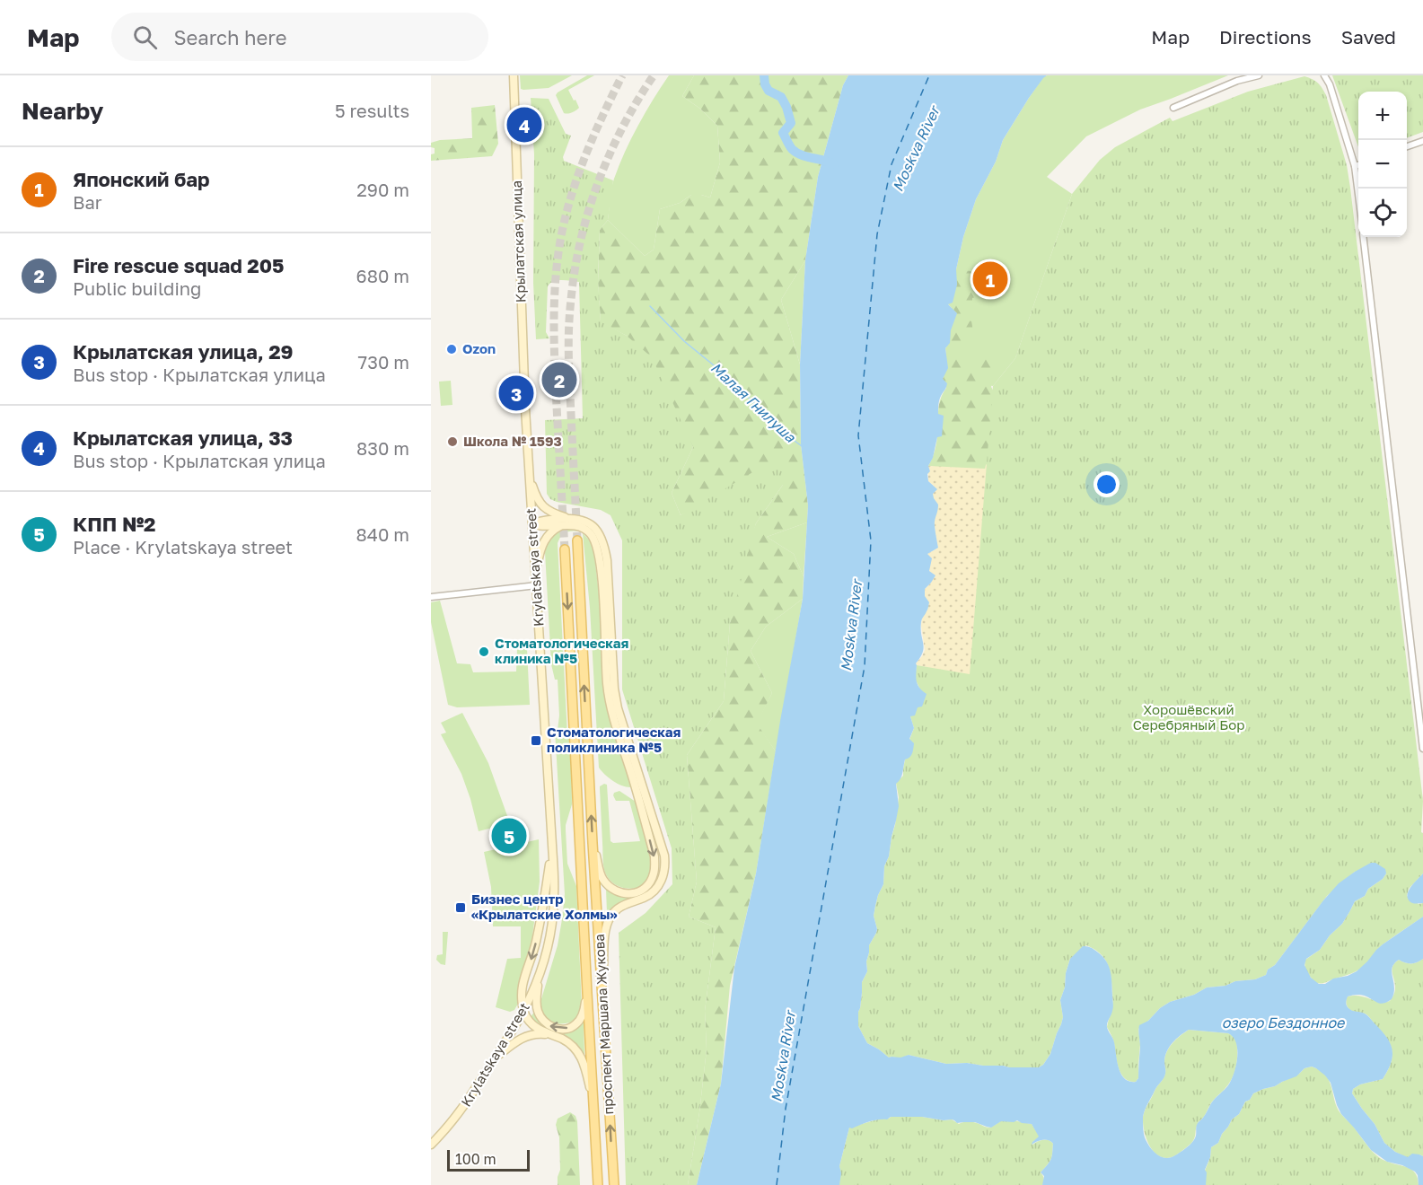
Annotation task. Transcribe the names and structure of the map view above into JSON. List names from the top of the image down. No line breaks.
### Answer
{"streets":{"main road":["Krylatskaya street","проспект Маршала Жукова"]},"water":["Moskva River","Малая Гнилуша","озеро Бездонное"],"parks":["Хорошёвский Серебряный Бор"],"places":{"other":["Ozon","Школа № 1593","Стоматологическая клиника №5"],"transit":["Стоматологическая поликлиника №5","Бизнес центр «Крылатские Холмы»"]},"scale_bar":"100 m","page":{"header":"Map","search":"Search here","nav":["Map","Directions","Saved"],"heading":["Nearby","5 results"],"map_buttons":["+","−"],"pins":["4","1","2","3","5"],"list":[{"mark":"1","name":"Японский бар","note":"Bar","value":"290 m"},{"mark":"2","name":"Fire rescue squad 205","note":"Public building","value":"680 m"},{"mark":"3","name":"Крылатская улица, 29","note":"Bus stop · Крылатская улица","value":"730 m"},{"mark":"4","name":"Крылатская улица, 33","note":"Bus stop · Крылатская улица","value":"830 m"},{"mark":"5","name":"КПП №2","note":"Place · Krylatskaya street","value":"840 m"}],"scale":"100 m"}}
